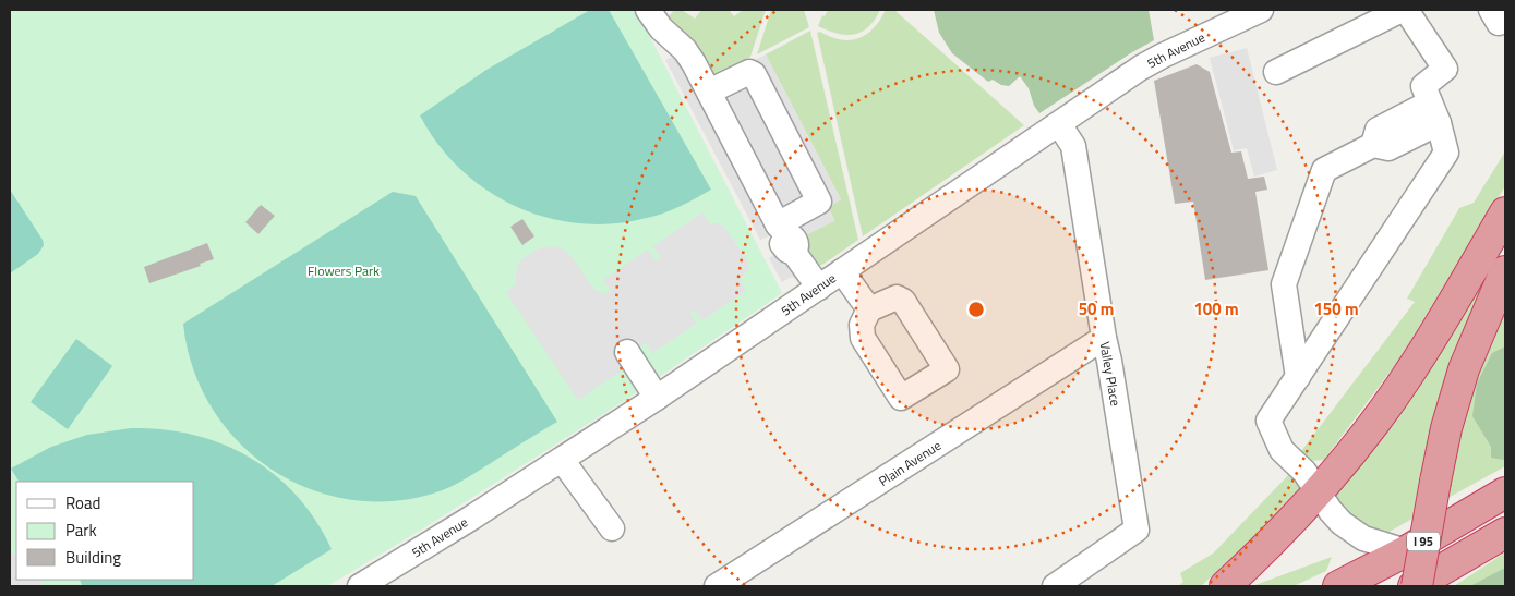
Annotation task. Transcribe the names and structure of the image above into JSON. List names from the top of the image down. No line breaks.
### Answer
{"streets":{"highway":["I 95"],"street":["5th Avenue","Valley Place","Plain Avenue"]},"crossings":[["5th Avenue","Valley Place"],["Valley Place","Plain Avenue"]],"parks":["Flowers Park"],"legend":["Road","Park","Building"],"rings":["50 m","100 m","150 m"]}
